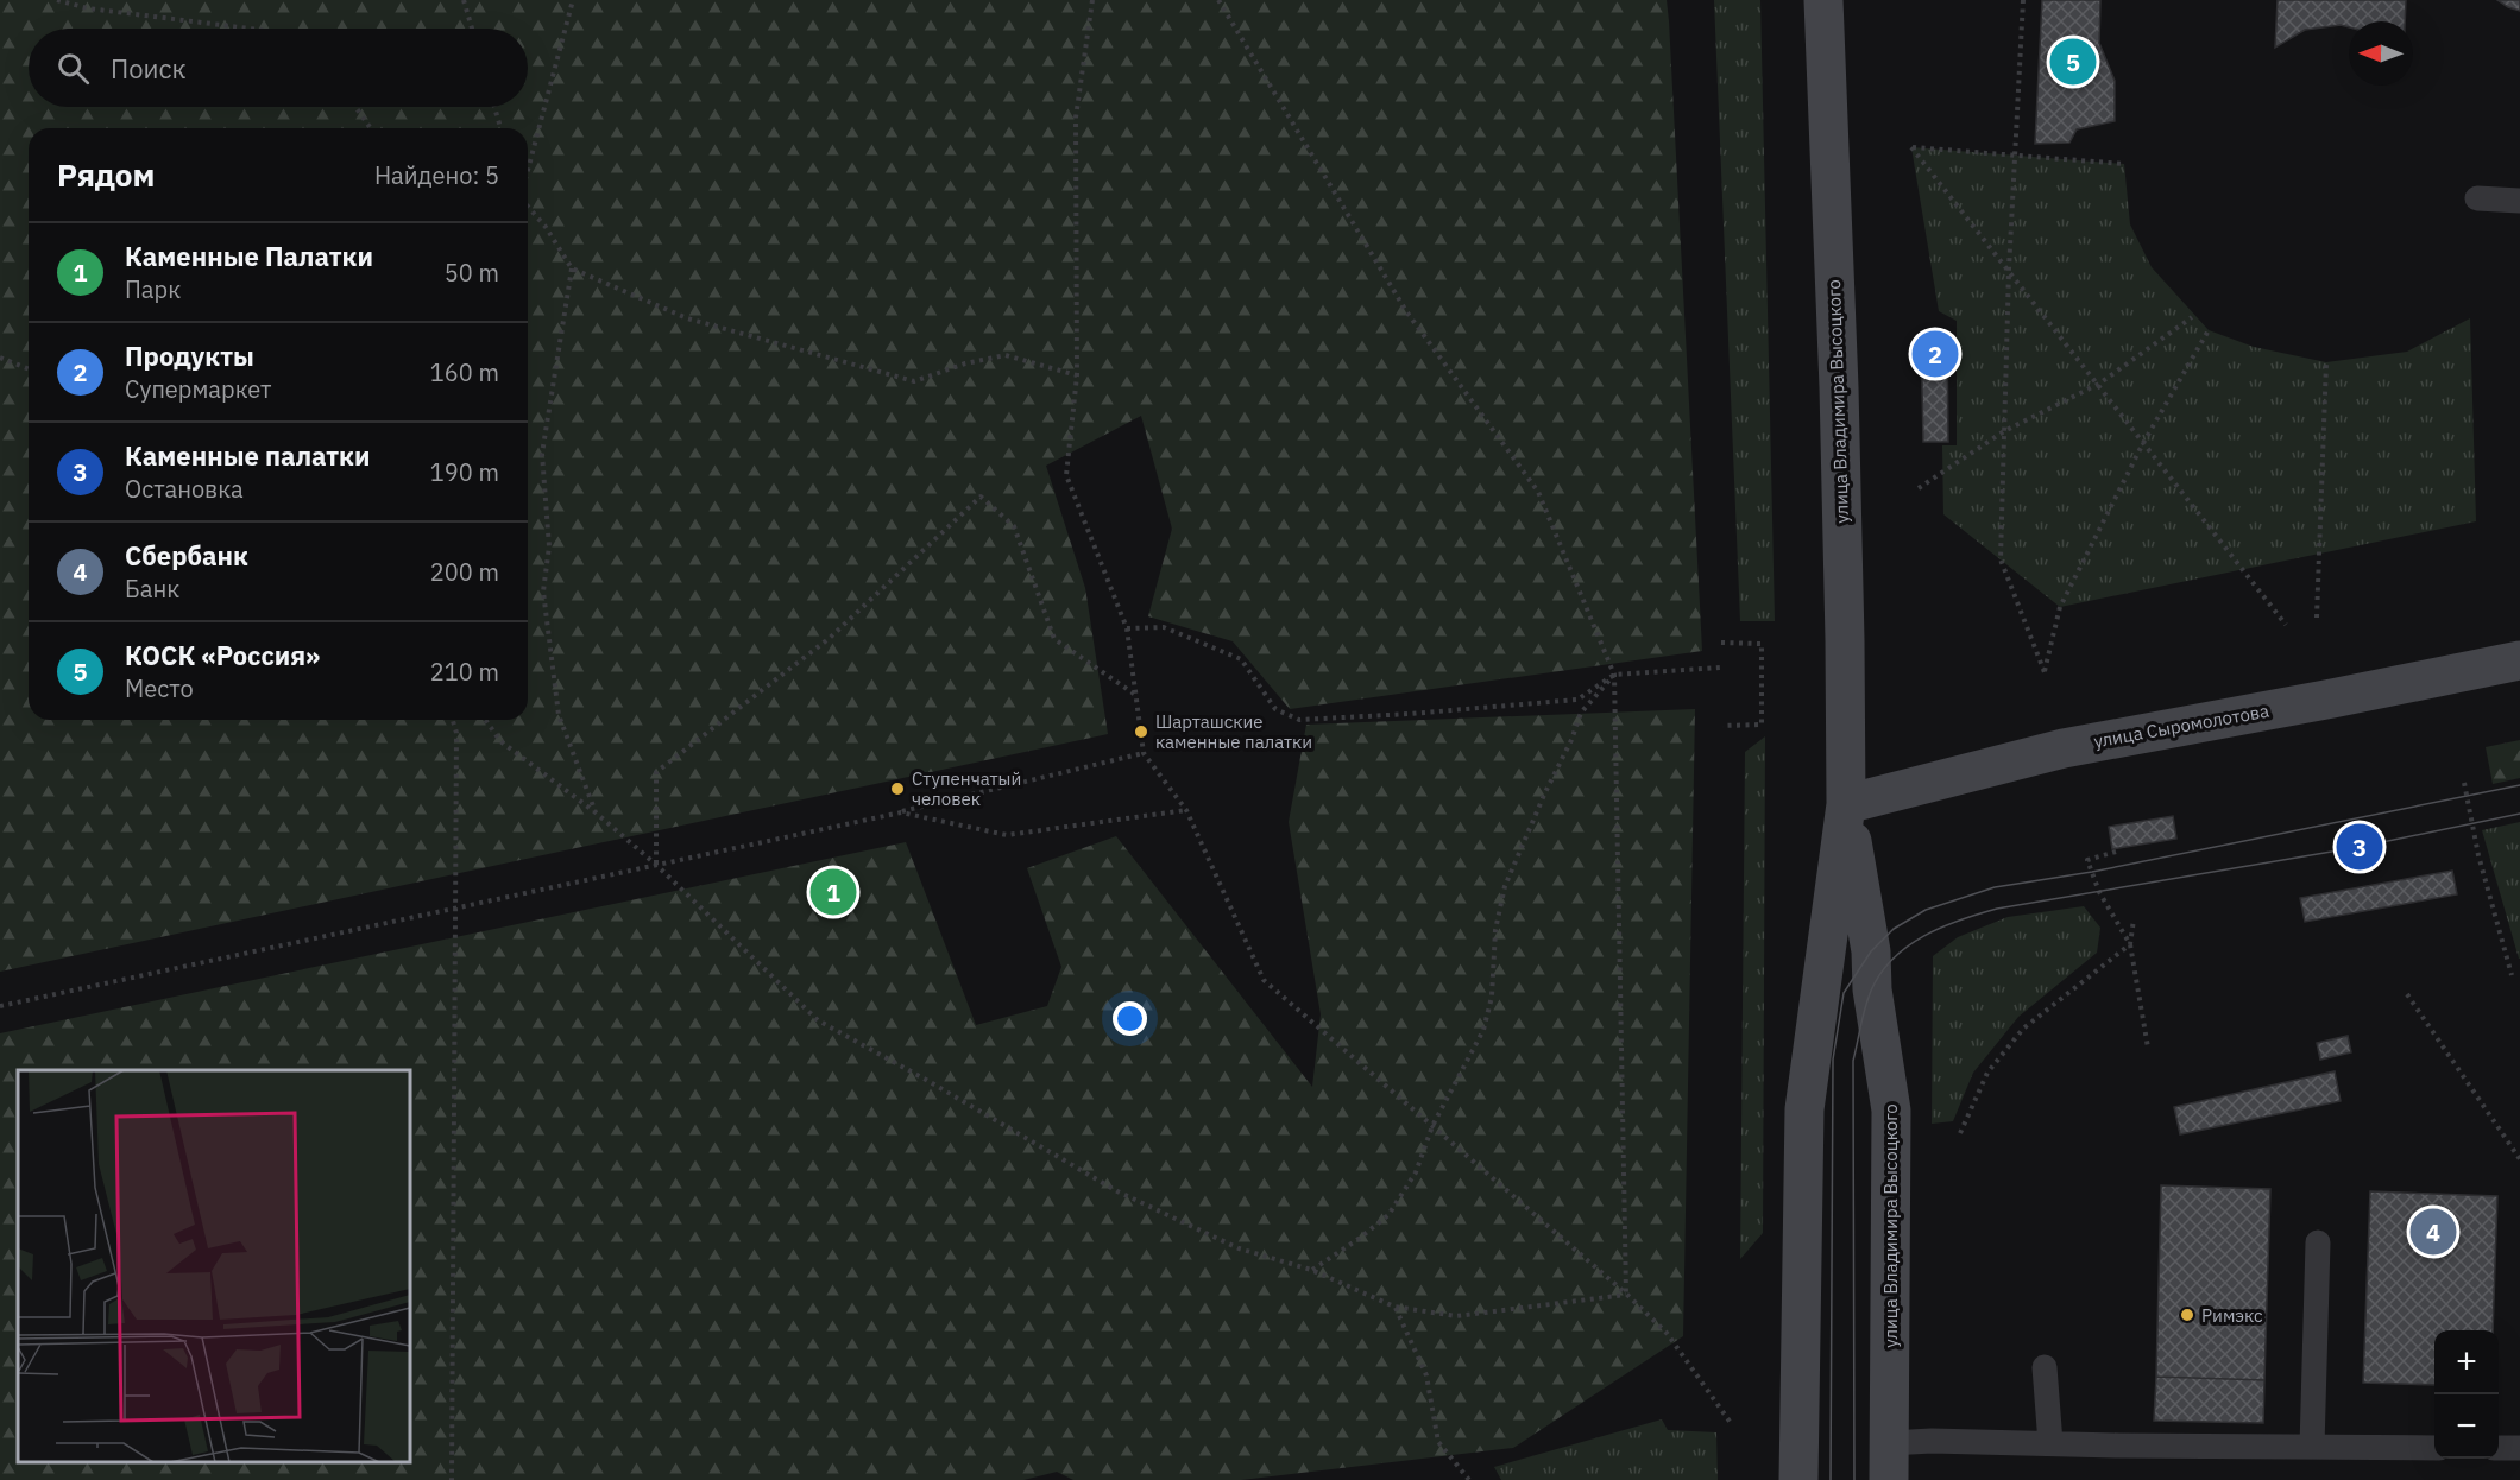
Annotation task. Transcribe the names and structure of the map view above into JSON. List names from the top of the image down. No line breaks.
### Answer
{"streets":{"main road":["улица Владимира Высоцкого","улица Сыромолотова"]},"crossings":[["улица Владимира Высоцкого","улица Сыромолотова"]],"places":["Шарташские каменные палатки","Ступенчатый человек","Римэкс"],"north":"left","page":{"search":"Поиск","pins":["5","2","3","1","4"],"heading":["Рядом","Найдено: 5"],"list":[{"mark":"1","name":"Каменные Палатки","note":"Парк","value":"50 m"},{"mark":"2","name":"Продукты","note":"Супермаркет","value":"160 m"},{"mark":"3","name":"Каменные палатки","note":"Остановка","value":"190 m"},{"mark":"4","name":"Сбербанк","note":"Банк","value":"200 m"},{"mark":"5","name":"КОСК «Россия»","note":"Место","value":"210 m"}],"map_buttons":["+","−"]}}
